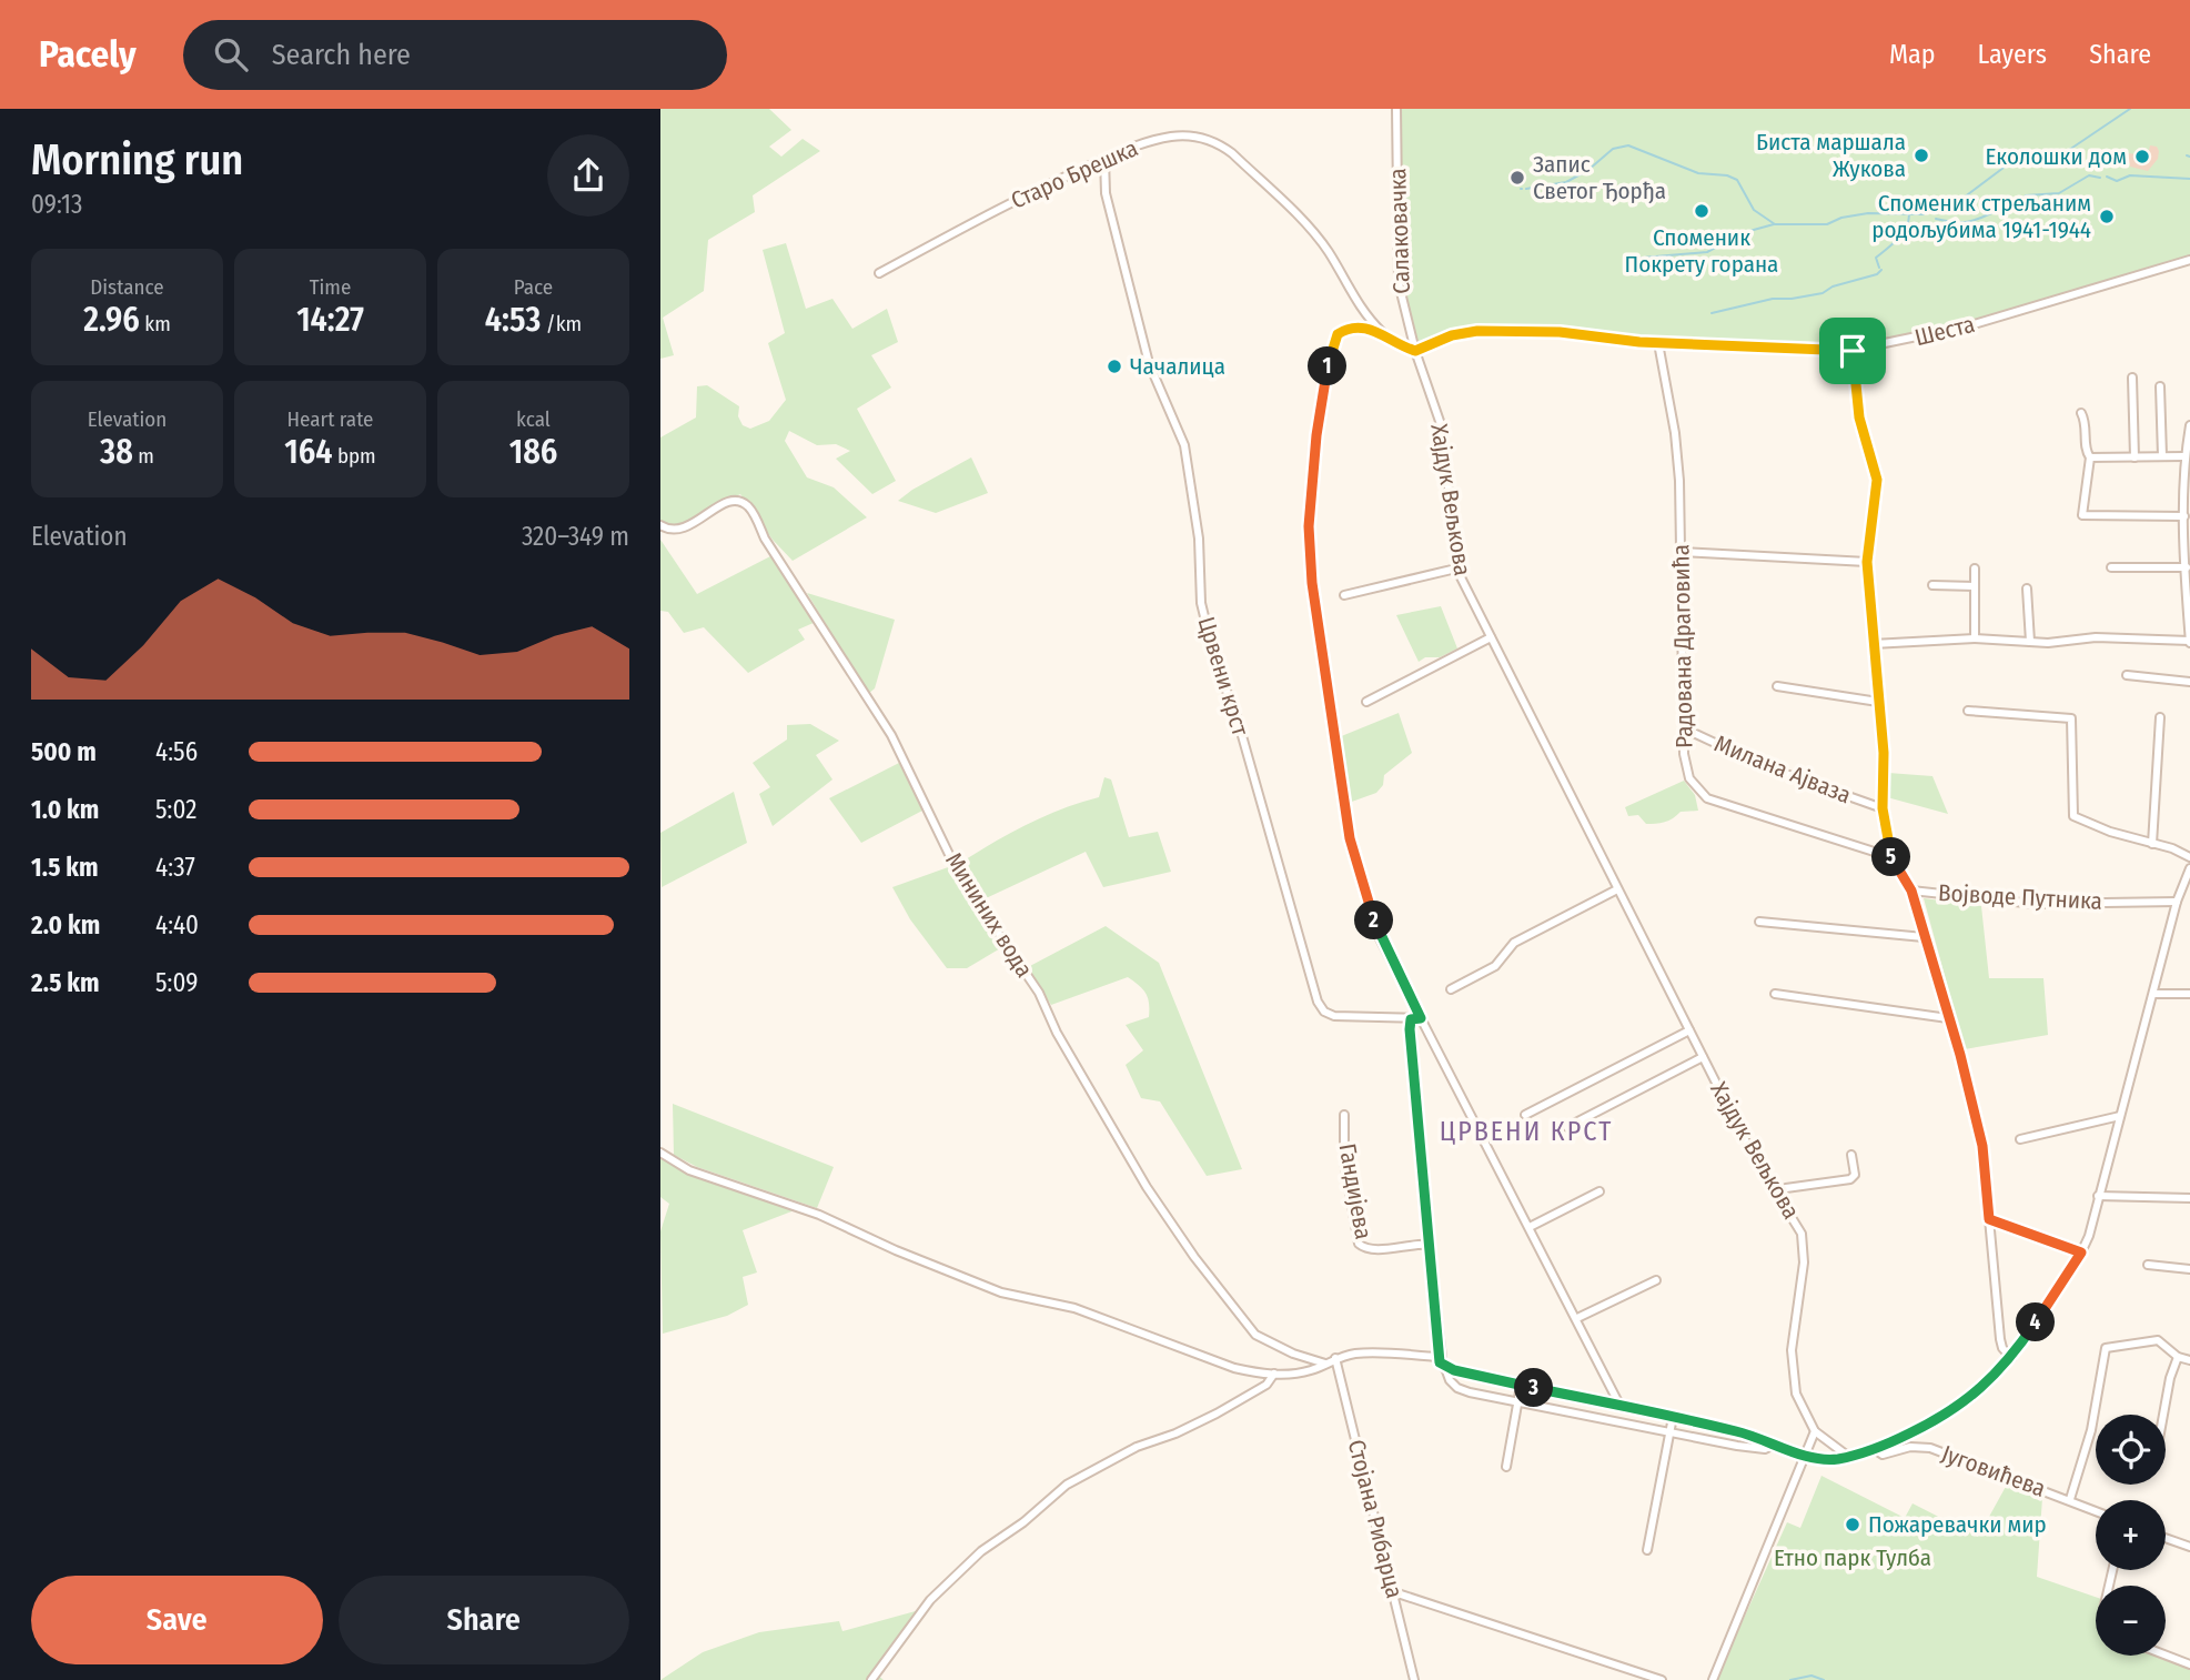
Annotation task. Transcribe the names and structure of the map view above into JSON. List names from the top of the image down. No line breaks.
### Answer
{"streets":{"street":["Старо Брешка","Салаковачка","Шеста","Хајдук Вељкова","Радована Драговића","Црвени крст","Милана Ајваза","Војводе Путника","Мининих вода","Гандијева","Југовићева","Стојана Рибарца"]},"crossings":[["Старо Брешка","Црвени крст"],["Салаковачка","Шеста"],["Салаковачка","Хајдук Вељкова"],["Шеста","Хајдук Вељкова"],["Шеста","Радована Драговића"],["Радована Драговића","Милана Ајваза"]],"districts":["ЦРВЕНИ КРСТ"],"parks":["Етно парк Тулба"],"places":["Биста маршала Жукова","Еколошки дом","Запис Светог Ђорђа","Споменик Покрету горана","Споменик стрељаним родољубима 1941-1944","Чачалица","Пожаревачки мир"],"page":{"header":"Pacely","search":"Search here","nav":["Map","Layers","Share"],"heading":["Morning run","09:13"],"stats":[["Distance","2.96 km"],["Time","14:27"],["Pace","4:53 /km"],["Elevation","38 m"],["Heart rate","164 bpm"],["kcal","186"]],"pins":["1","5","2","4","3"],"chart":["Elevation","320–349 m"],"list":[{"name":"500 m","note":"4:56"},{"name":"1.0 km","note":"5:02"},{"name":"1.5 km","note":"4:37"},{"name":"2.0 km","note":"4:40"},{"name":"2.5 km","note":"5:09"}],"map_buttons":["+","−"],"buttons":["Save","Share"]}}
